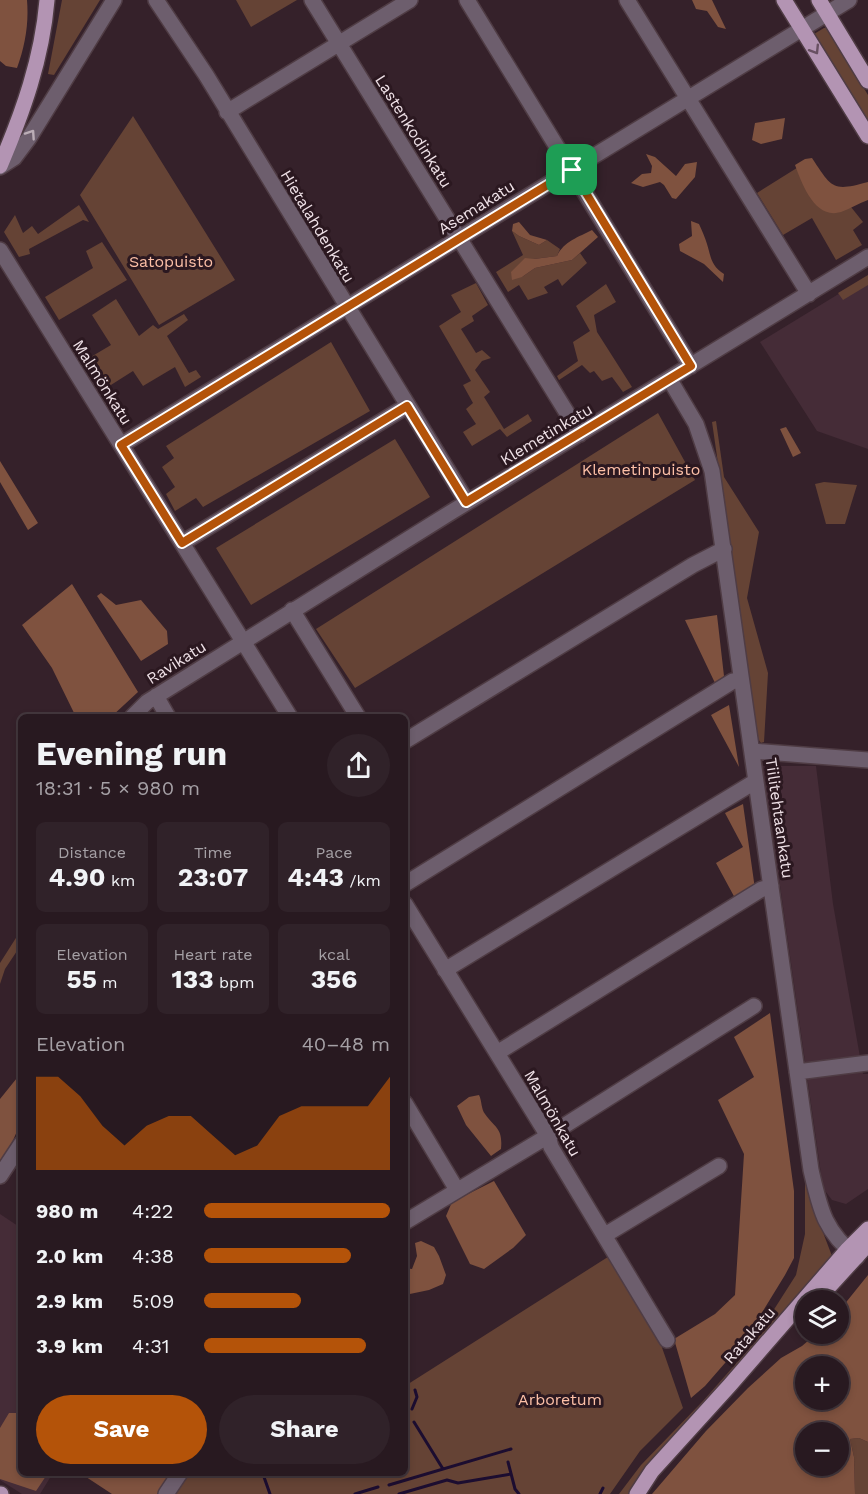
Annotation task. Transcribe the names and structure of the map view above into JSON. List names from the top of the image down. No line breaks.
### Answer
{"streets":{"main road":["Ratakatu"],"street":["Lastenkodinkatu","Asemakatu","Hietalahdenkatu","Malmönkatu","Klemetinkatu","Ravikatu","Tiilitehtaankatu"]},"crossings":[["Lastenkodinkatu","Asemakatu"],["Lastenkodinkatu","Klemetinkatu"],["Asemakatu","Hietalahdenkatu"],["Asemakatu","Malmönkatu"],["Hietalahdenkatu","Klemetinkatu"],["Malmönkatu","Klemetinkatu"],["Malmönkatu","Ravikatu"],["Klemetinkatu","Ravikatu"],["Klemetinkatu","Tiilitehtaankatu"],["Tiilitehtaankatu","Ratakatu"]],"parks":["Satopuisto","Klemetinpuisto","Arboretum"],"page":{"heading":["Evening run","18:31 · 5 × 980 m"],"stats":[["Distance","4.90 km"],["Time","23:07"],["Pace","4:43 /km"],["Elevation","55 m"],["Heart rate","133 bpm"],["kcal","356"]],"chart":["Elevation","40–48 m"],"list":[{"name":"980 m","note":"4:22"},{"name":"2.0 km","note":"4:38"},{"name":"2.9 km","note":"5:09"},{"name":"3.9 km","note":"4:31"}],"map_buttons":["+","−"],"buttons":["Save","Share"]}}
